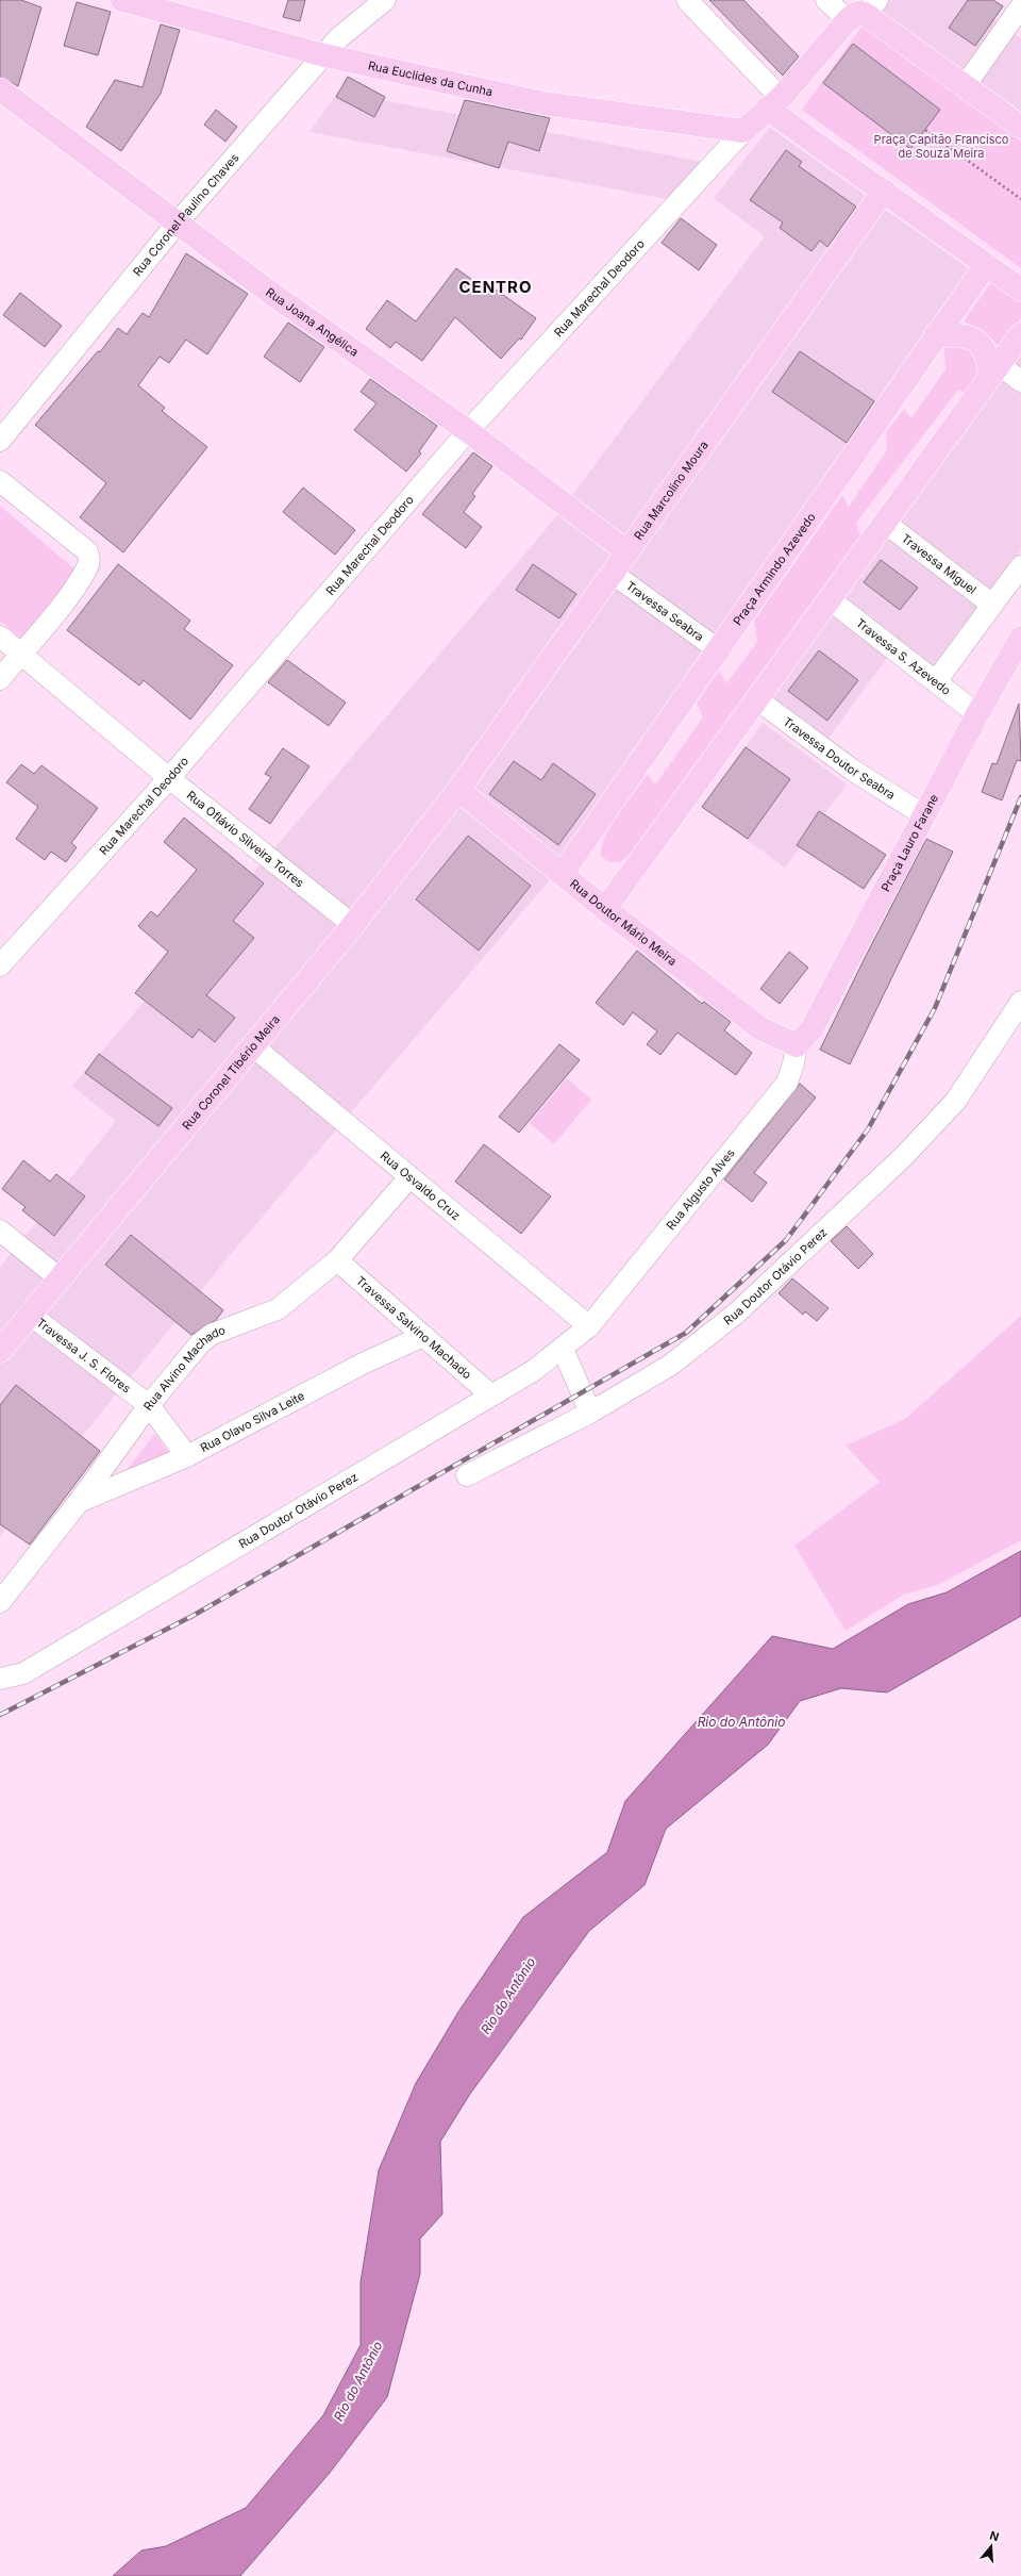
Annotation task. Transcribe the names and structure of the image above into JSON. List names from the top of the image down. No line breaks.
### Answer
{"streets":{"main road":["Rua Euclides da Cunha","Rua Joana Angélica","Rua Marcolino Moura","Praça Armindo Azevedo","Praça Lauro Farane","Rua Doutor Mário Meira","Rua Coronel Tibério Meira"],"street":["Rua Coronel Paulino Chaves","Rua Marechal Deodoro","Travessa Miguel","Travessa Seabra","Travessa S. Azevedo","Travessa Doutor Seabra","Rua Oflávio Silveira Torres","Rua Osvaldo Cruz","Rua Algusto Alves","Rua Doutor Otávio Perez","Travessa Salvino Machado","Travessa J. S. Flores","Rua Alvino Machado","Rua Olavo Silva Leite"]},"crossings":[["Rua Euclides da Cunha","Rua Coronel Paulino Chaves"],["Rua Euclides da Cunha","Rua Marechal Deodoro"],["Rua Coronel Paulino Chaves","Rua Joana Angélica"],["Rua Marechal Deodoro","Rua Joana Angélica"],["Rua Marechal Deodoro","Rua Oflávio Silveira Torres"],["Rua Joana Angélica","Rua Marcolino Moura"],["Rua Marcolino Moura","Travessa Seabra"],["Rua Marcolino Moura","Rua Doutor Mário Meira"],["Rua Marcolino Moura","Rua Coronel Tibério Meira"],["Praça Armindo Azevedo","Travessa Seabra"],["Praça Armindo Azevedo","Rua Doutor Mário Meira"],["Travessa S. Azevedo","Praça Lauro Farane"],["Travessa Doutor Seabra","Praça Lauro Farane"],["Rua Oflávio Silveira Torres","Rua Coronel Tibério Meira"],["Praça Lauro Farane","Rua Doutor Mário Meira"],["Praça Lauro Farane","Rua Algusto Alves"],["Rua Doutor Mário Meira","Rua Coronel Tibério Meira"],["Rua Doutor Mário Meira","Rua Algusto Alves"],["Rua Coronel Tibério Meira","Rua Osvaldo Cruz"],["Rua Coronel Tibério Meira","Travessa J. S. Flores"],["Rua Osvaldo Cruz","Rua Algusto Alves"],["Rua Osvaldo Cruz","Rua Doutor Otávio Perez"],["Rua Osvaldo Cruz","Rua Alvino Machado"],["Rua Algusto Alves","Rua Doutor Otávio Perez"],["Rua Doutor Otávio Perez","Travessa Salvino Machado"],["Travessa Salvino Machado","Rua Alvino Machado"],["Travessa Salvino Machado","Rua Olavo Silva Leite"],["Travessa J. S. Flores","Rua Alvino Machado"],["Travessa J. S. Flores","Rua Olavo Silva Leite"],["Rua Alvino Machado","Rua Olavo Silva Leite"]],"districts":["CENTRO"],"water":["Rio do Antônio"],"parks":["Praça Capitão Francisco de Souza Meira"],"north":"top"}
